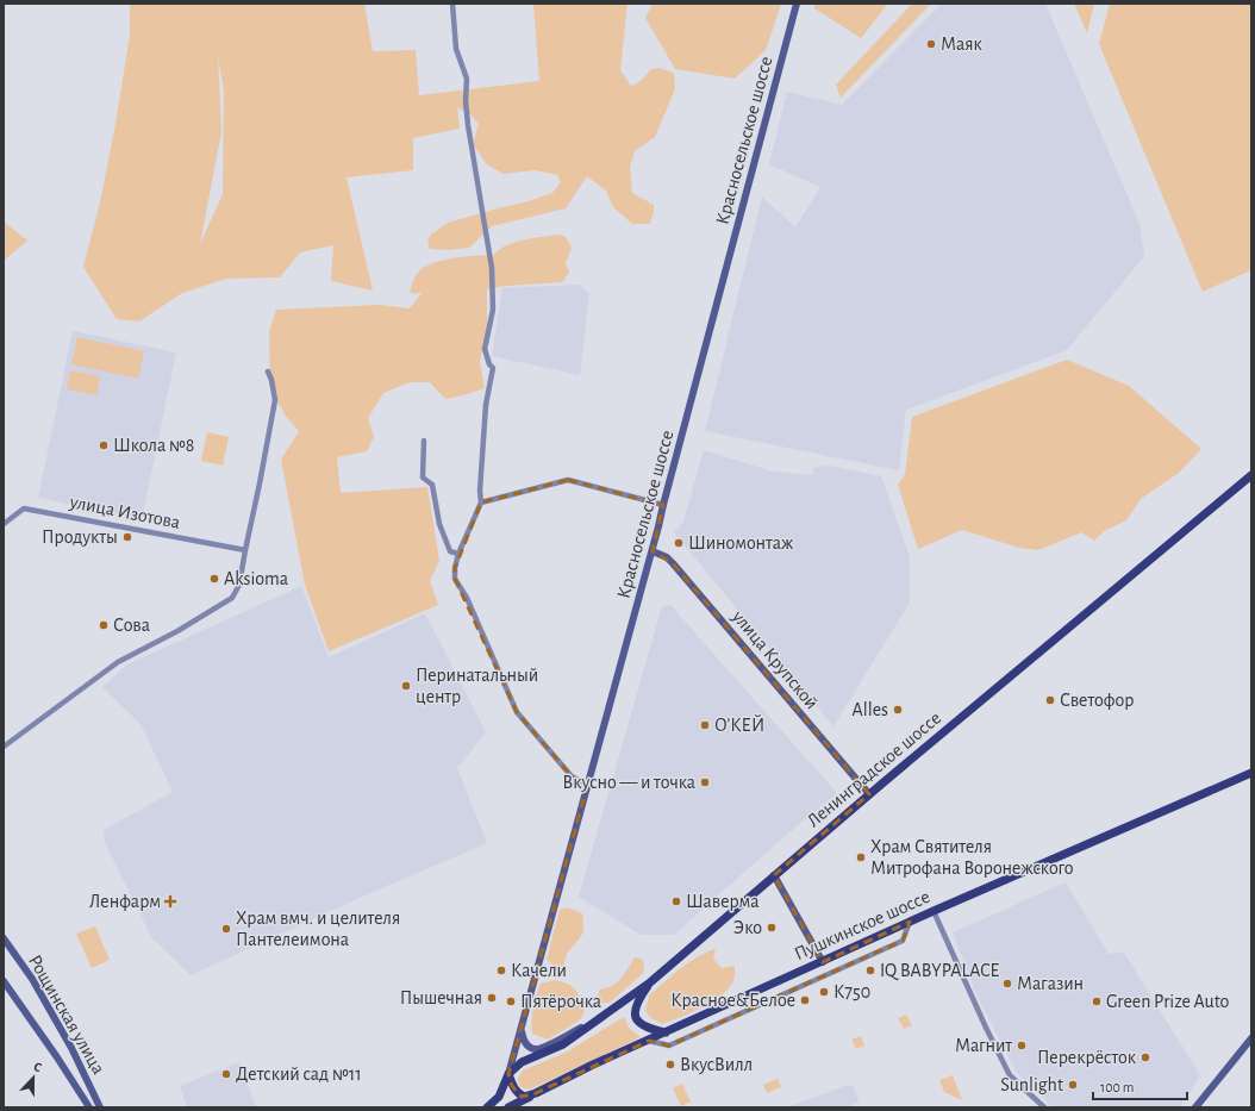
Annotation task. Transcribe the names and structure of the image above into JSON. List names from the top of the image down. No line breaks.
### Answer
{"streets":{"main road":["Красносельское шоссе","улица Крупской","Ленинградское шоссе","Пушкинское шоссе","Рощинская улица"],"street":["улица Изотова"]},"crossings":[["Красносельское шоссе","улица Крупской"],["Красносельское шоссе","Ленинградское шоссе"],["улица Крупской","Ленинградское шоссе"]],"places":{"other":["Маяк","Школа №8","Продукты","Шиномонтаж","Aksioma","Сова","Перинатальный центр","Светофор","Alles","О’КЕЙ","Вкусно — и точка","Храм Святителя Митрофана Воронежского","Шаверма","Эко","Храм вмч. и целителя Пантелеимона","Качели","IQ BABYPALACE","Магазин","К750","Пышечная","Красное&Белое","Пятёрочка","Green Prize Auto","Магнит","Перекрёсток","ВкусВилл","Детский сад №11","Sunlight"],"health":["Ленфарм"]},"scale_bar":"100 m","north":"top"}
